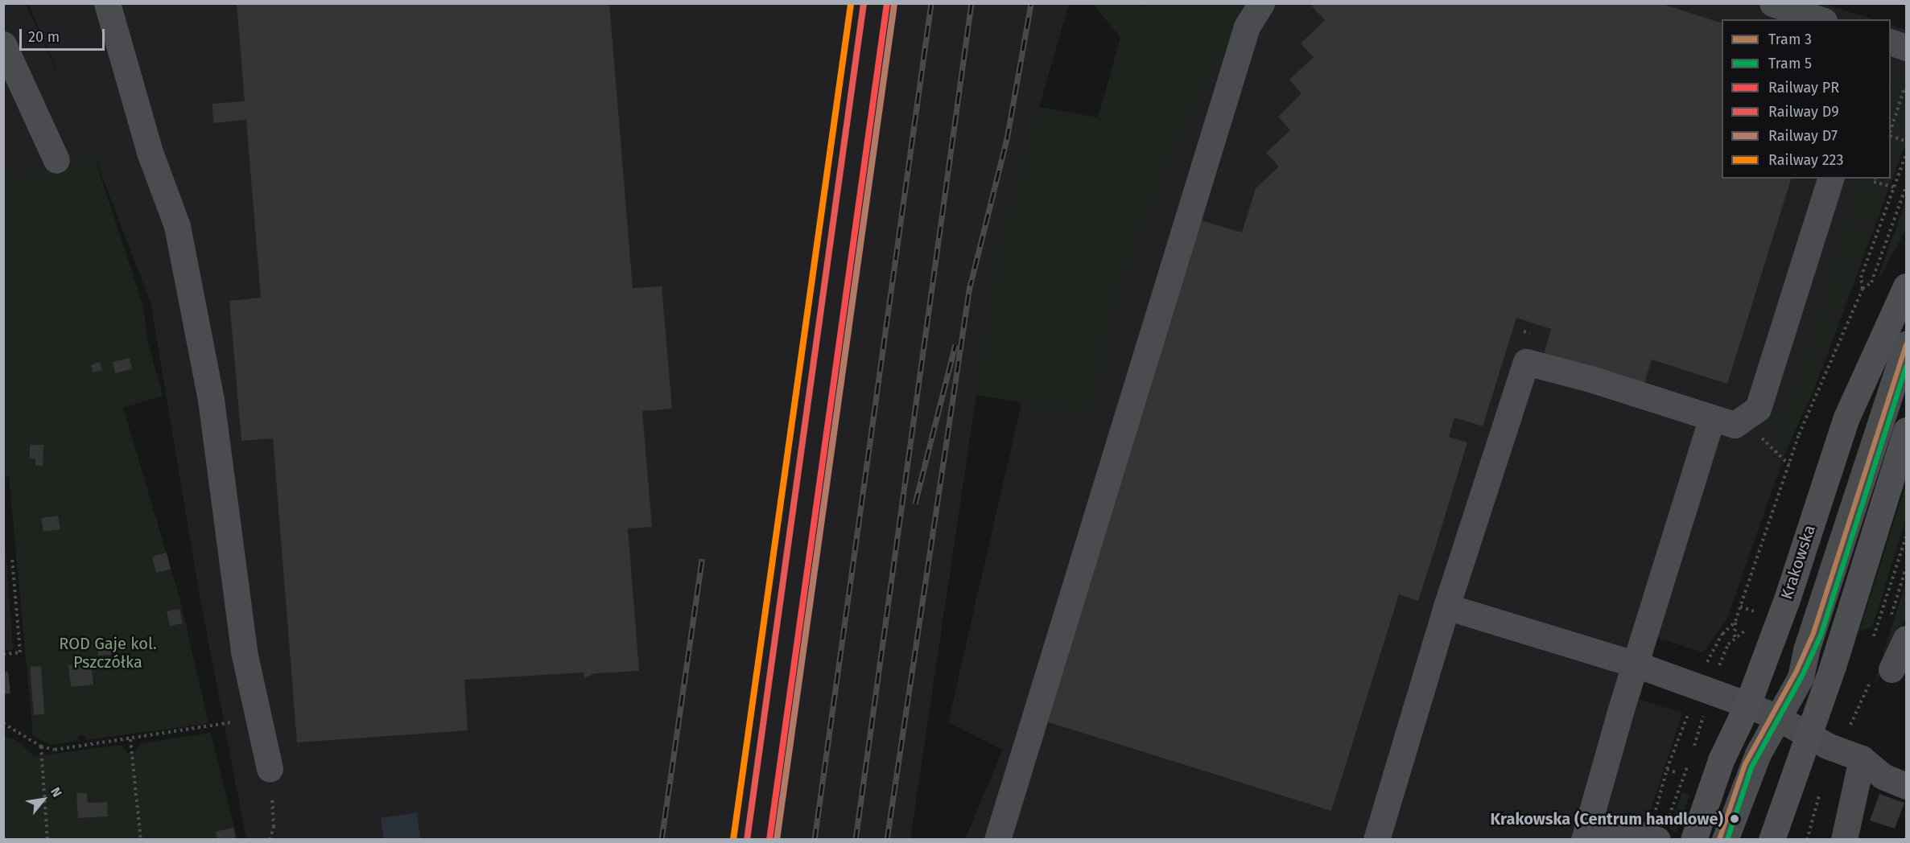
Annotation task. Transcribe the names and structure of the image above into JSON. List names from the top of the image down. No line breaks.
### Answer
{"streets":{"main road":["Krakowska"]},"parks":["ROD Gaje kol. Pszczółka"],"places":["Krakowska (Centrum handlowe)"],"lines":["rail line PR","rail line D9","rail line D7","rail line 223","tram line 3","tram line 5"],"legend":["Tram 3","Tram 5","Railway PR","Railway D9","Railway D7","Railway 223"],"scale_bar":"20 m","north":"top right"}
